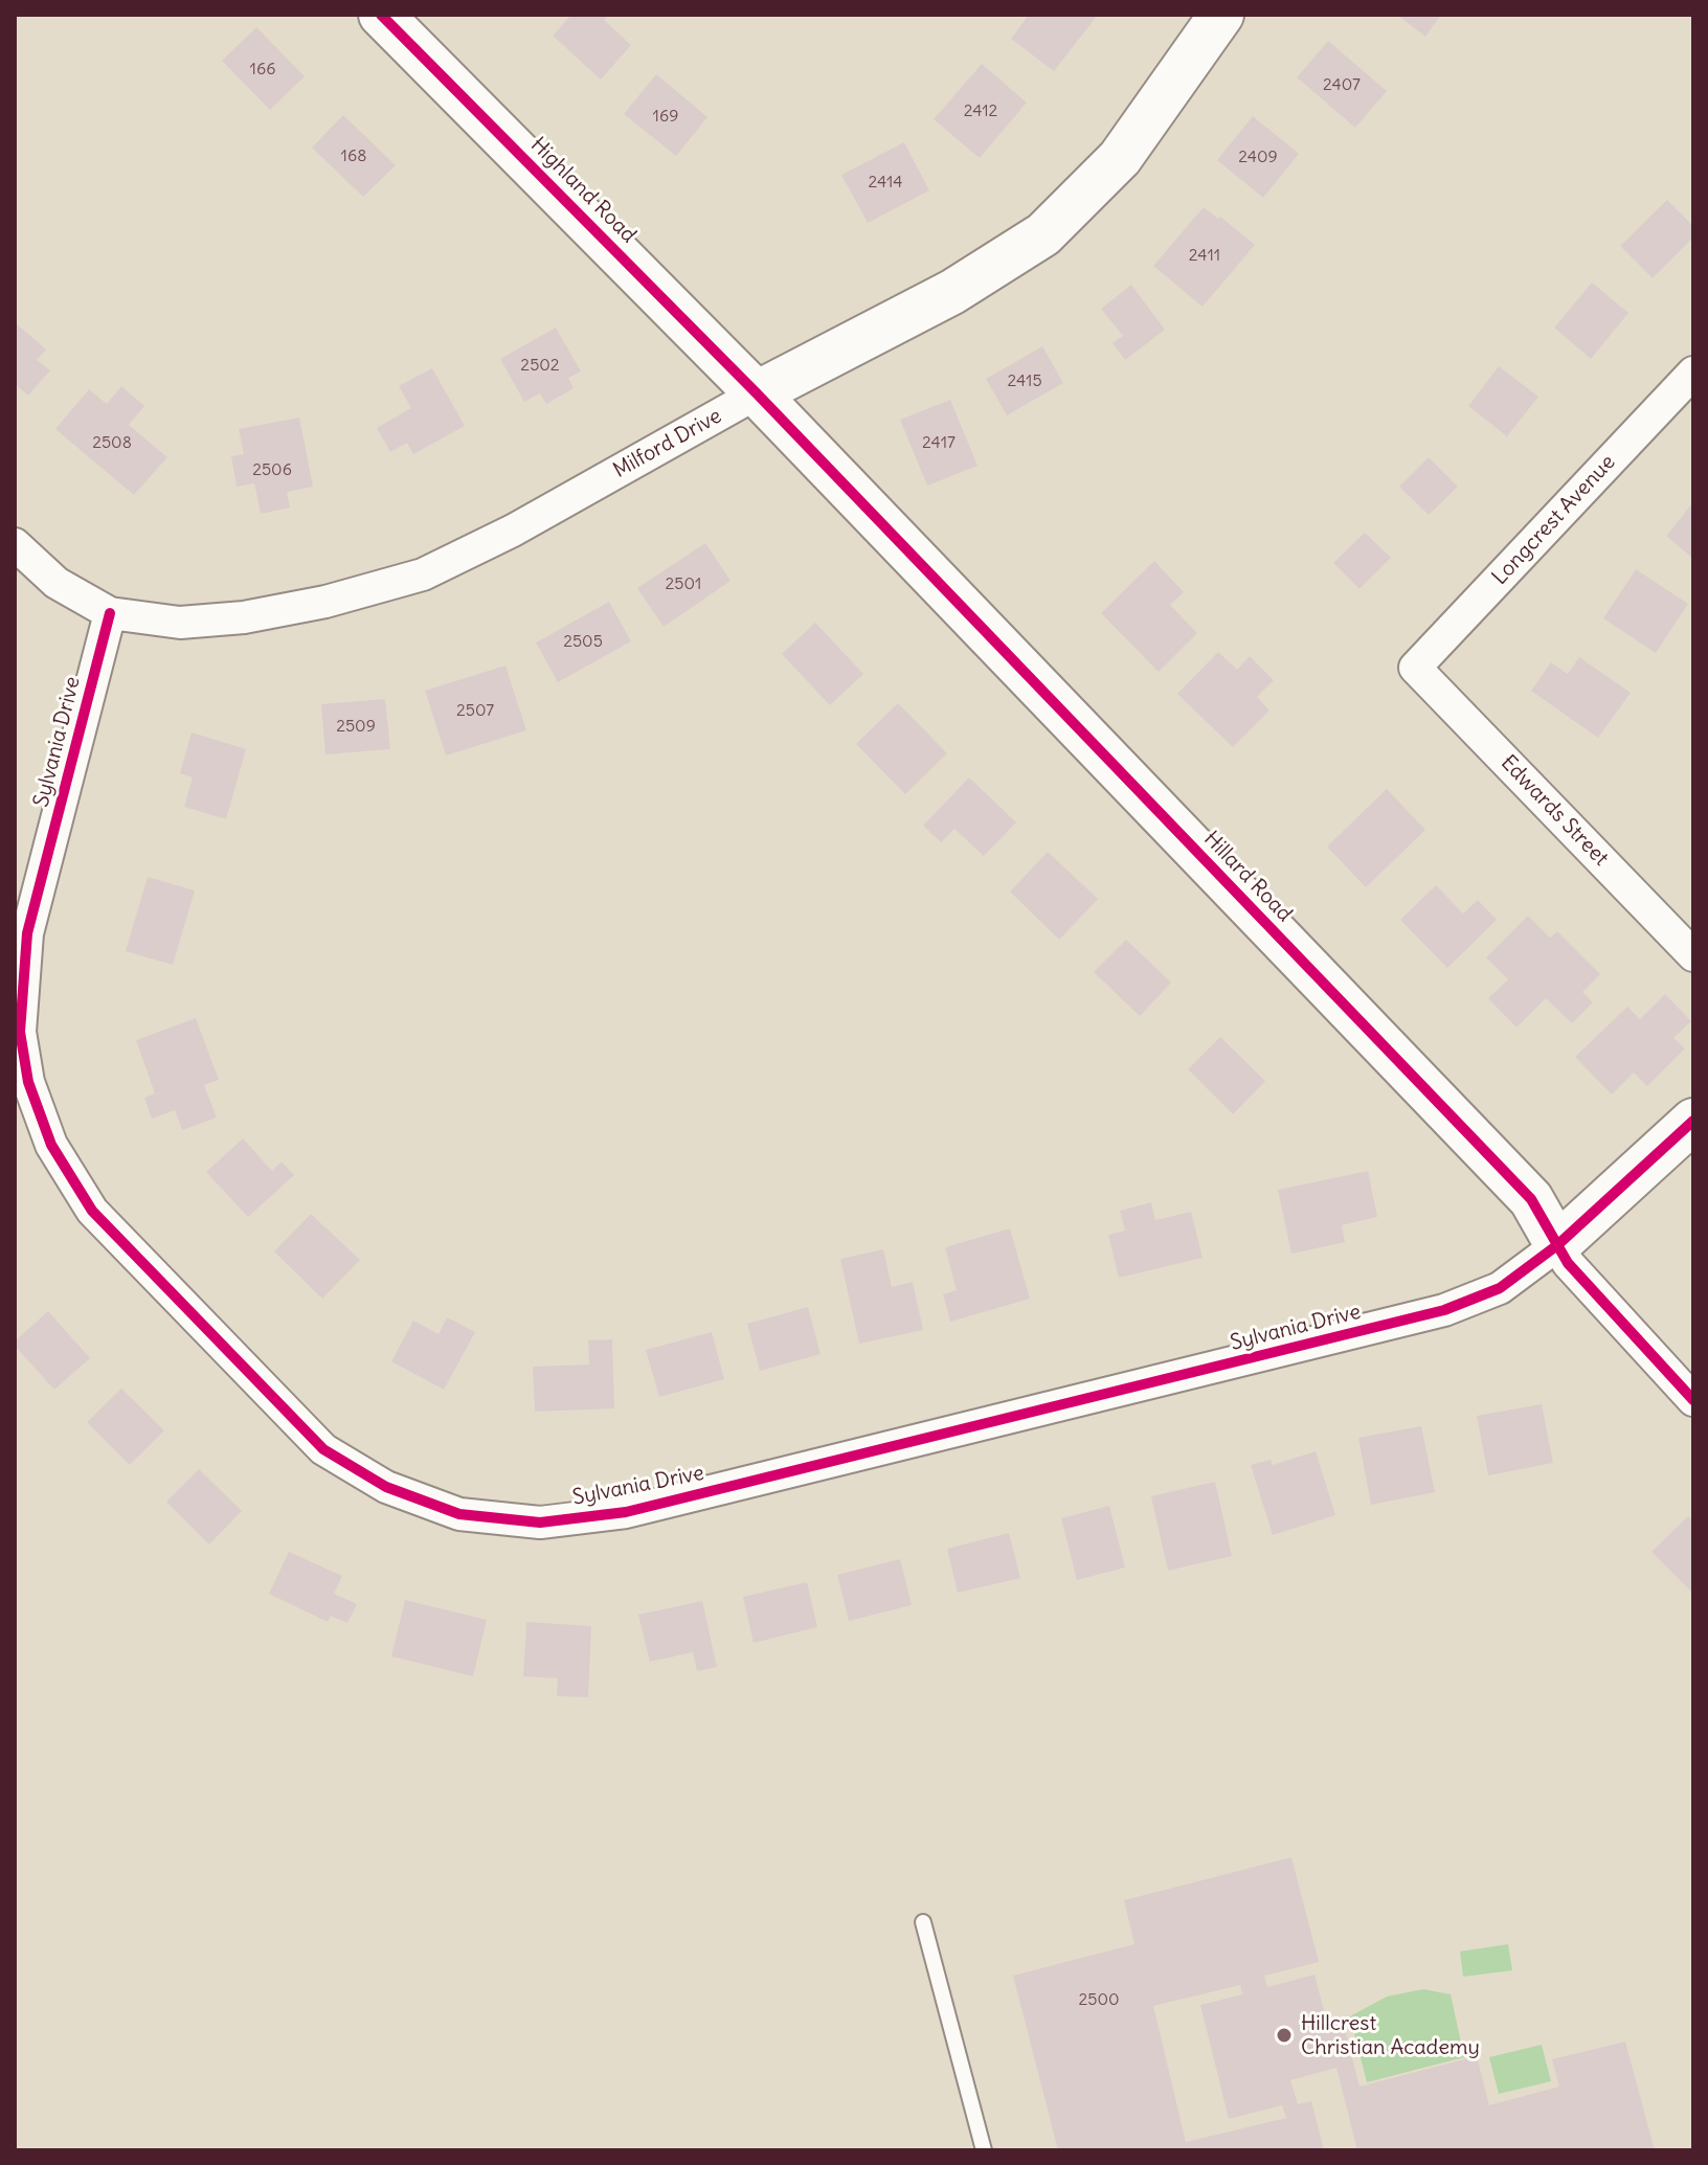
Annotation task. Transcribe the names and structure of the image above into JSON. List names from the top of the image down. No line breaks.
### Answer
{"streets":{"street":["Highland Road","Milford Drive","Longcrest Avenue","Sylvania Drive","Edwards Street","Hillard Road"]},"crossings":[["Highland Road","Milford Drive"],["Highland Road","Hillard Road"],["Milford Drive","Sylvania Drive"],["Milford Drive","Hillard Road"],["Longcrest Avenue","Edwards Street"],["Sylvania Drive","Hillard Road"]],"places":["Hillcrest Christian Academy"],"house_numbers":["166","2407","2412","169","168","2409","2414","2411","2502","2415","2508","2417","2506","2501","2505","2507","2509","2500"]}
